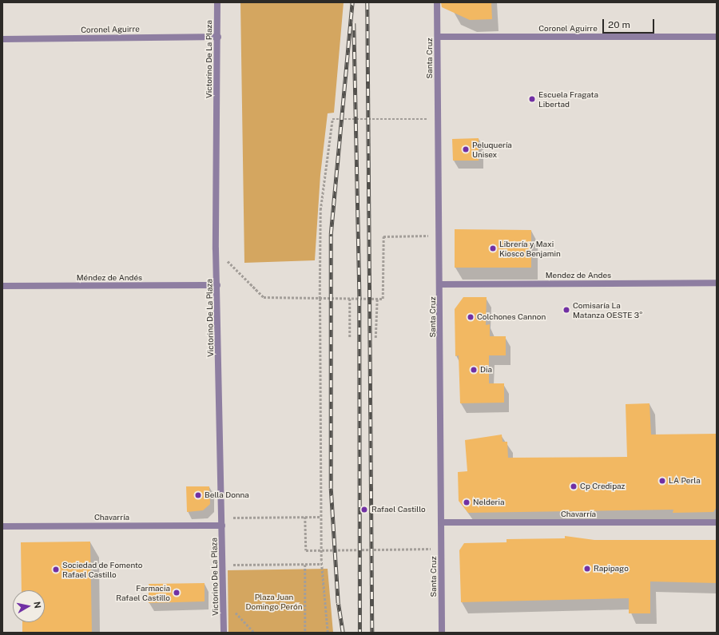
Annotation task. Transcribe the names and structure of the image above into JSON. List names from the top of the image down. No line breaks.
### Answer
{"streets":{"street":["Coronel Aguirre","Santa Cruz","Victorino De La Plaza","Mendez de Andes","Méndez de Andés","Chavarría"]},"crossings":[["Coronel Aguirre","Santa Cruz"],["Coronel Aguirre","Victorino De La Plaza"],["Santa Cruz","Mendez de Andes"],["Santa Cruz","Chavarría"],["Victorino De La Plaza","Méndez de Andés"],["Victorino De La Plaza","Chavarría"]],"parks":["Plaza Juan Domingo Perón"],"places":["Escuela Fragata Libertad","Peluquería Unisex","Librería y Maxi Kiosco Benjamin","Comisaría La Matanza OESTE 3°","Colchones Cannon","Dia","LA Perla","Cp Credipaz","Bella Donna","Nelderia","Rafael Castillo","Rapipago","Sociedad de Fomento Rafael Castillo","Farmacia Rafael Castillo"],"scale_bar":"20 m","north":"right"}
